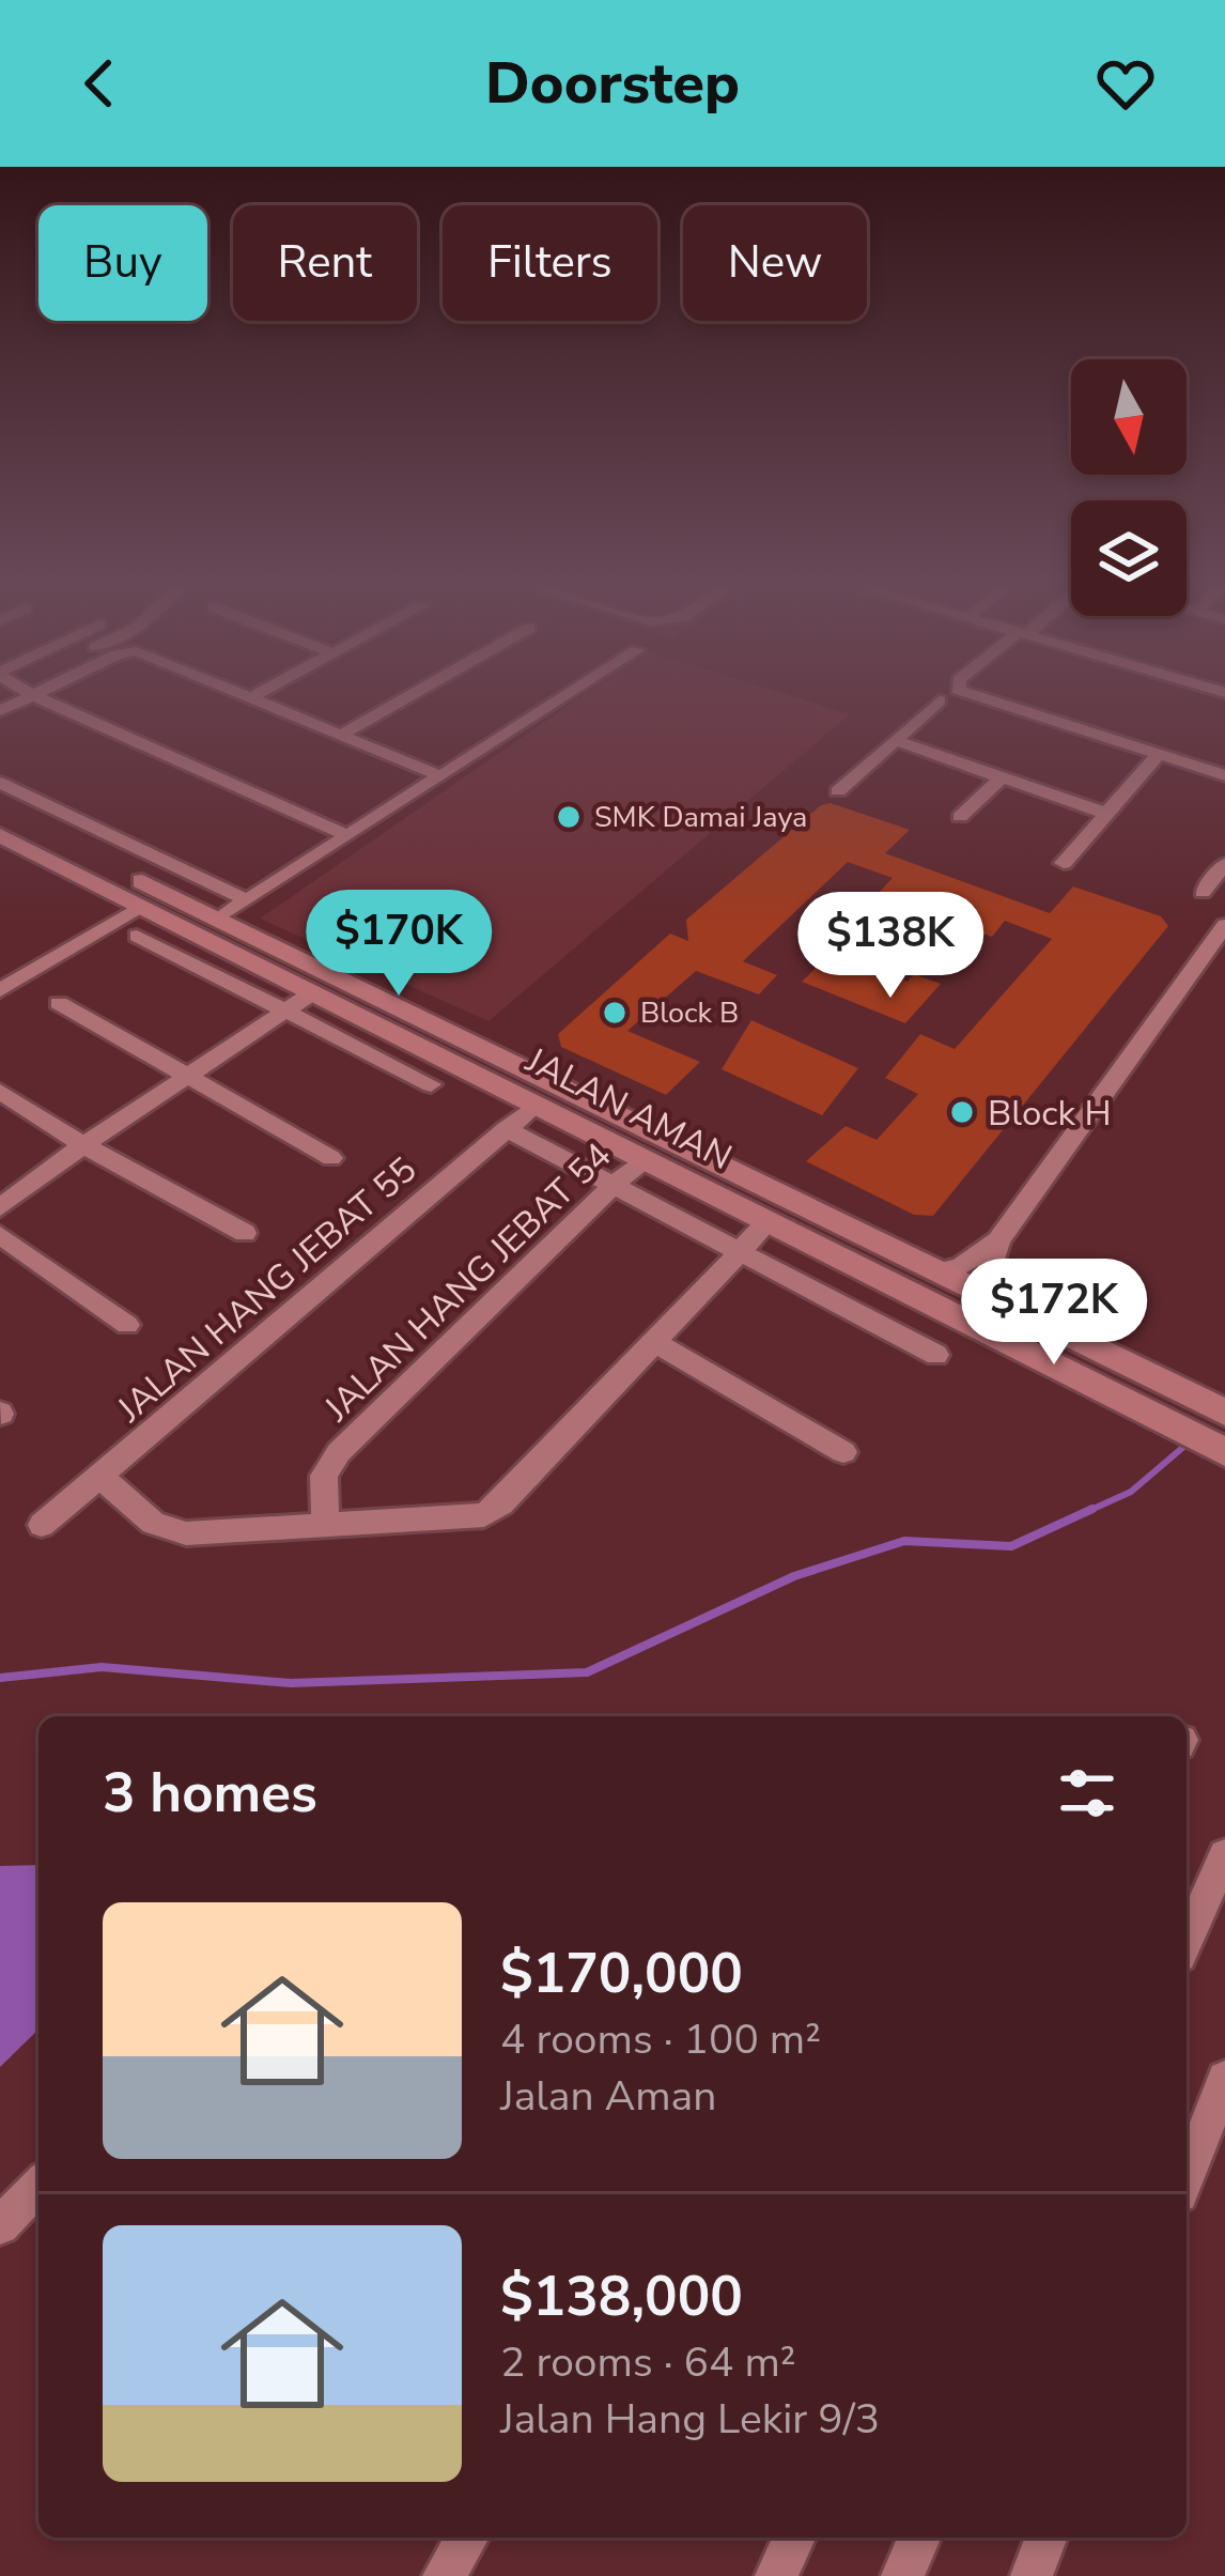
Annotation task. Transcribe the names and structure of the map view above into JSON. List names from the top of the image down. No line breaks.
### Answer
{"streets":{"main road":["JALAN AMAN"],"street":["JALAN HANG JEBAT 54","JALAN HANG JEBAT 55"]},"crossings":[["JALAN AMAN","JALAN HANG JEBAT 54"],["JALAN AMAN","JALAN HANG JEBAT 55"]],"places":["SMK Damai Jaya","Block B","Block H"],"north":"bottom","page":{"header":"Doorstep","chip":["Buy","Rent","Filters","New"],"price":["$170K","$138K","$172K"],"heading":"3 homes","list":[{"name":"$170,000","note":"4 rooms · 100 m² · Jalan Aman"},{"name":"$138,000","note":"2 rooms · 64 m² · Jalan Hang Lekir 9/3"}]}}
